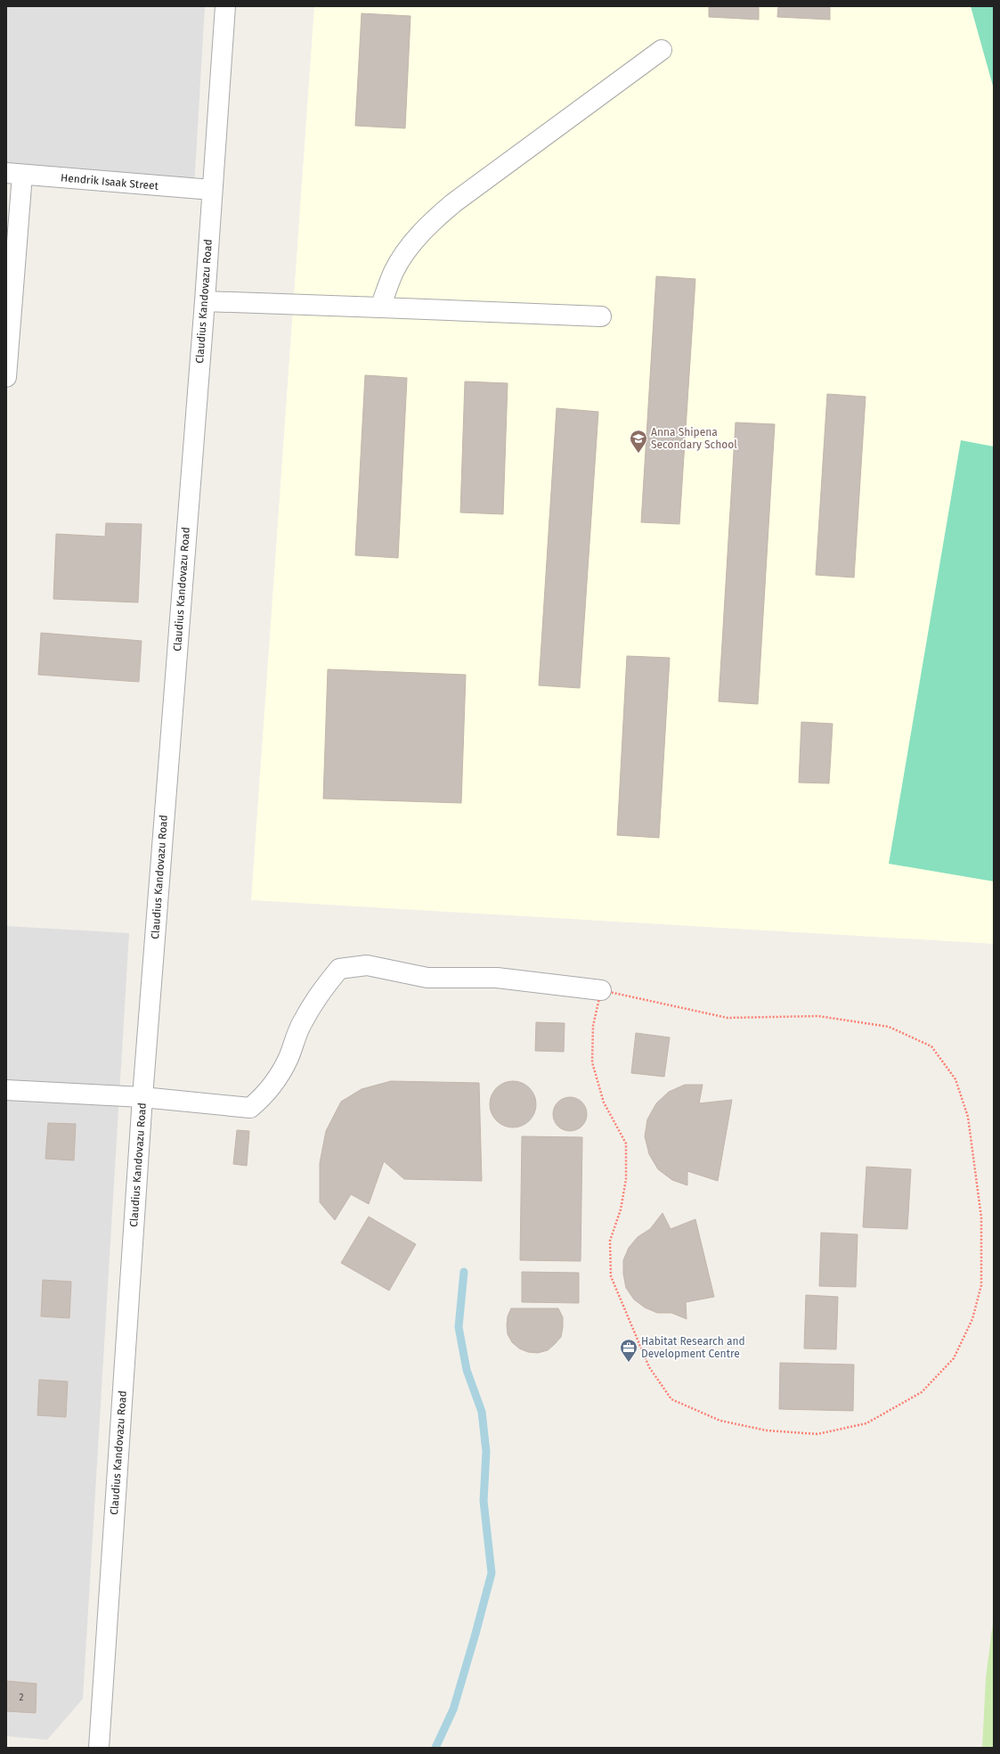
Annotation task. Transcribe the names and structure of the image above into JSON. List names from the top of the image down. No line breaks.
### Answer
{"streets":{"street":["Hendrik Isaak Street","Claudius Kandovazu Road"]},"crossings":[["Hendrik Isaak Street","Claudius Kandovazu Road"]],"places":{"school or university":["Anna Shipena Secondary School"],"office":["Habitat Research and Development Centre"]},"house_numbers":["2"]}
